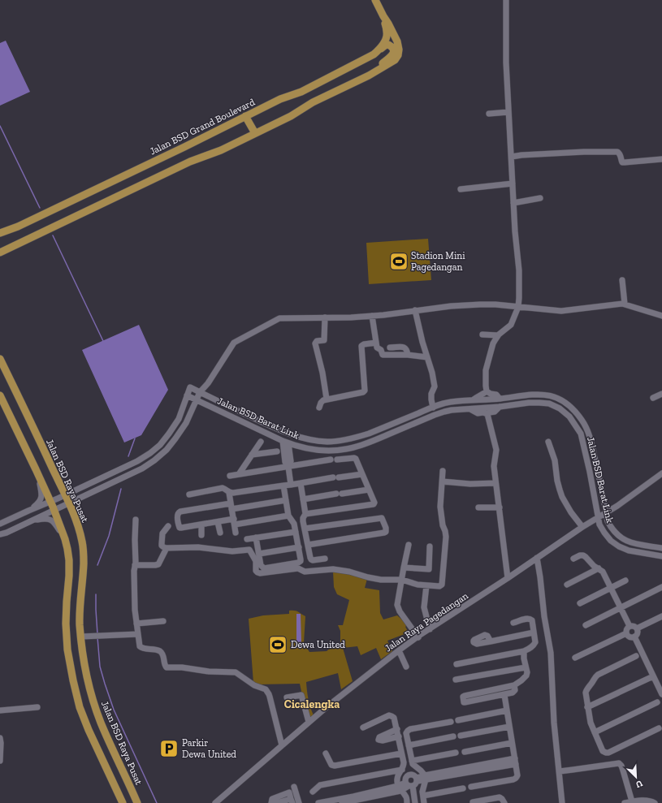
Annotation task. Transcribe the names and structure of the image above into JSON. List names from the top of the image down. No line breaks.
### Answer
{"streets":{"main road":["Jalan BSD Grand Boulevard","Jalan BSD Raya Pusat"],"street":["Jalan BSD Barat Link","Jalan Raya Pagedangan"]},"crossings":[["Jalan BSD Barat Link","Jalan Raya Pagedangan"]],"districts":["Cicalengka"],"places":{"sports":["Stadion Mini Pagedangan","Dewa United"],"parking":["Parkir Dewa United"]},"north":"bottom right"}
